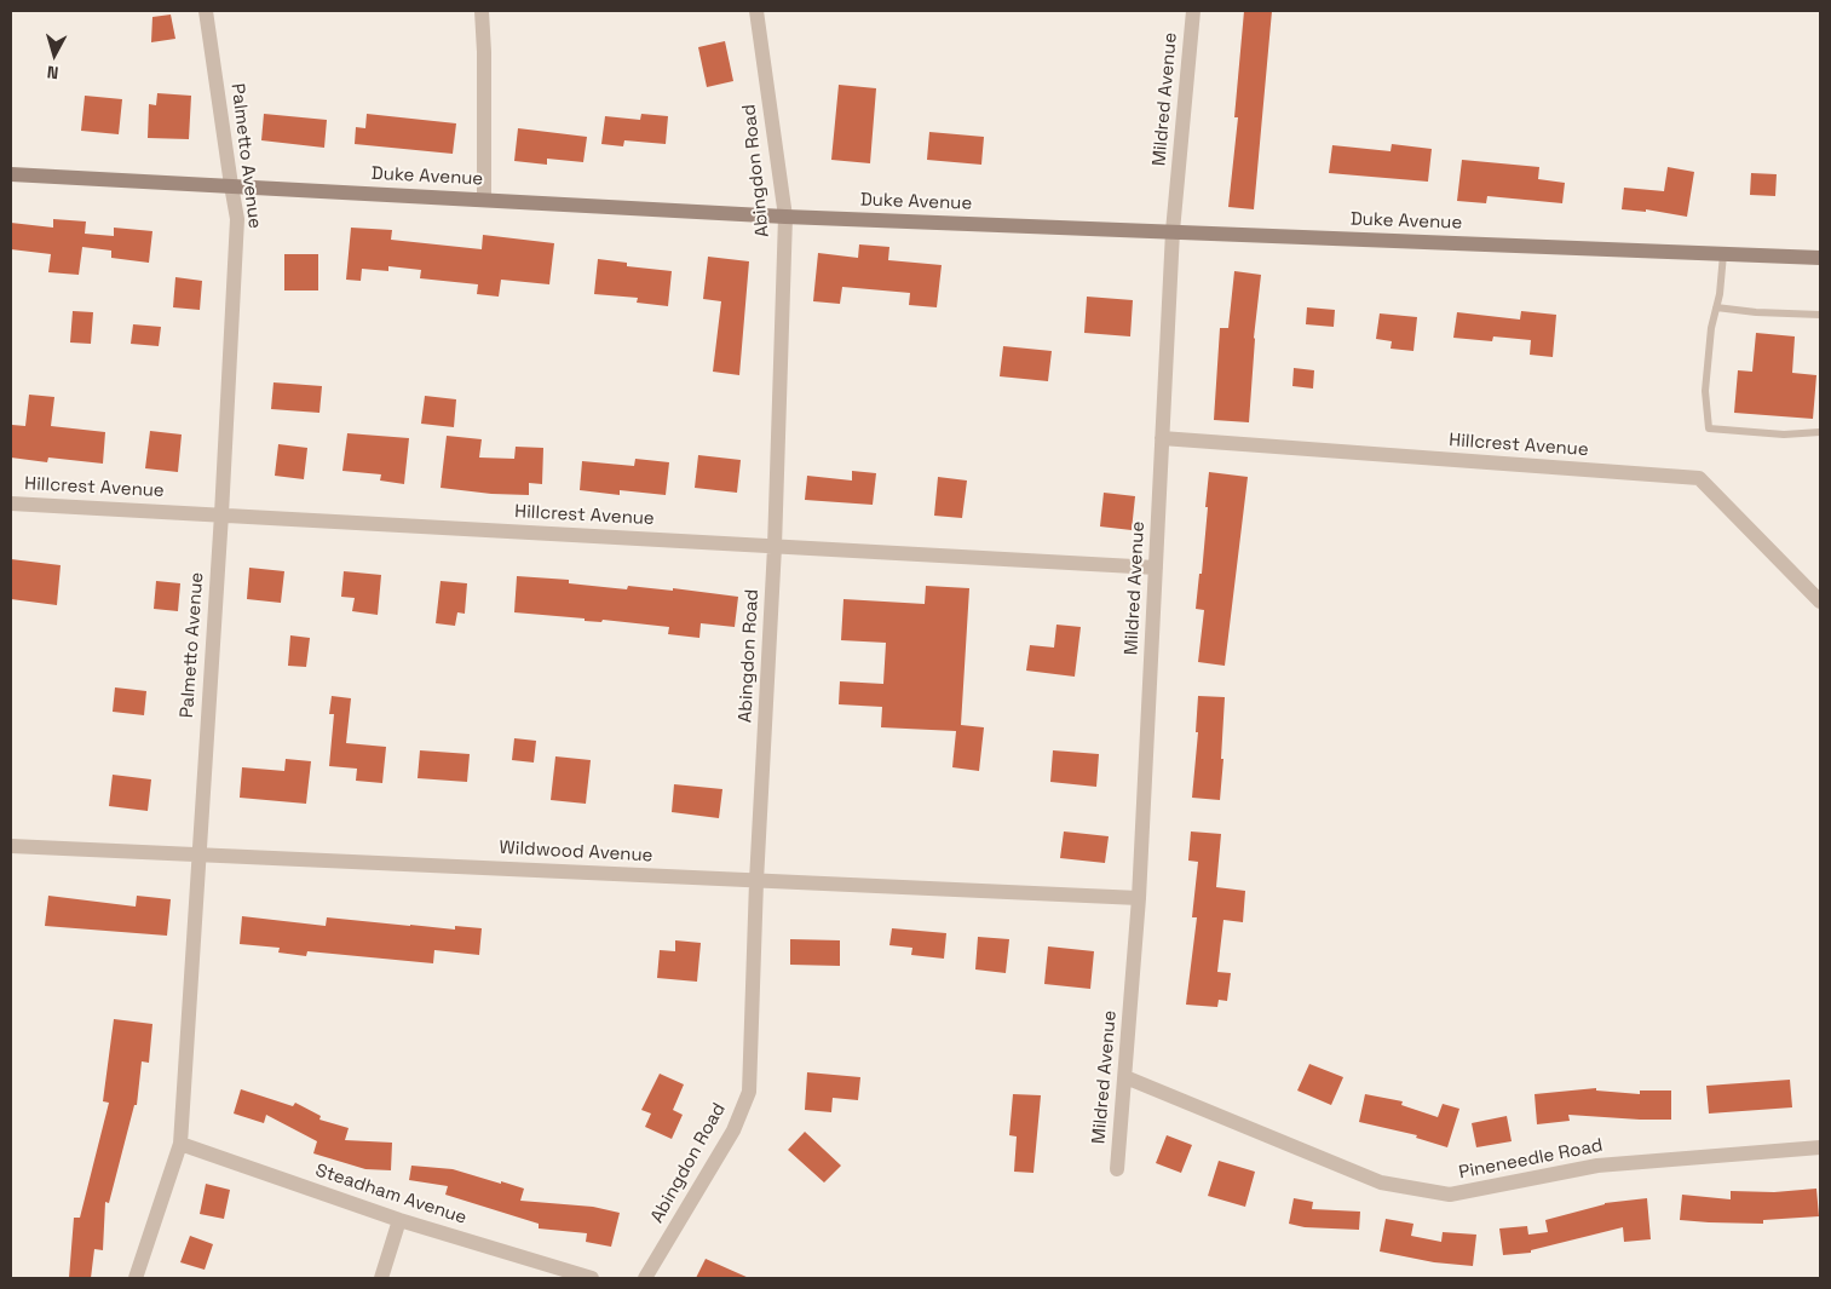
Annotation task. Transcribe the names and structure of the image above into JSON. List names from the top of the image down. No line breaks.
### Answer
{"streets":{"street":["Mildred Avenue","Palmetto Avenue","Abingdon Road","Duke Avenue","Hillcrest Avenue","Wildwood Avenue","Pineneedle Road","Steadham Avenue"]},"crossings":[["Mildred Avenue","Duke Avenue"],["Mildred Avenue","Hillcrest Avenue"],["Mildred Avenue","Wildwood Avenue"],["Mildred Avenue","Pineneedle Road"],["Palmetto Avenue","Duke Avenue"],["Palmetto Avenue","Hillcrest Avenue"],["Palmetto Avenue","Wildwood Avenue"],["Palmetto Avenue","Steadham Avenue"],["Abingdon Road","Duke Avenue"],["Abingdon Road","Hillcrest Avenue"],["Abingdon Road","Wildwood Avenue"]],"north":"bottom"}
